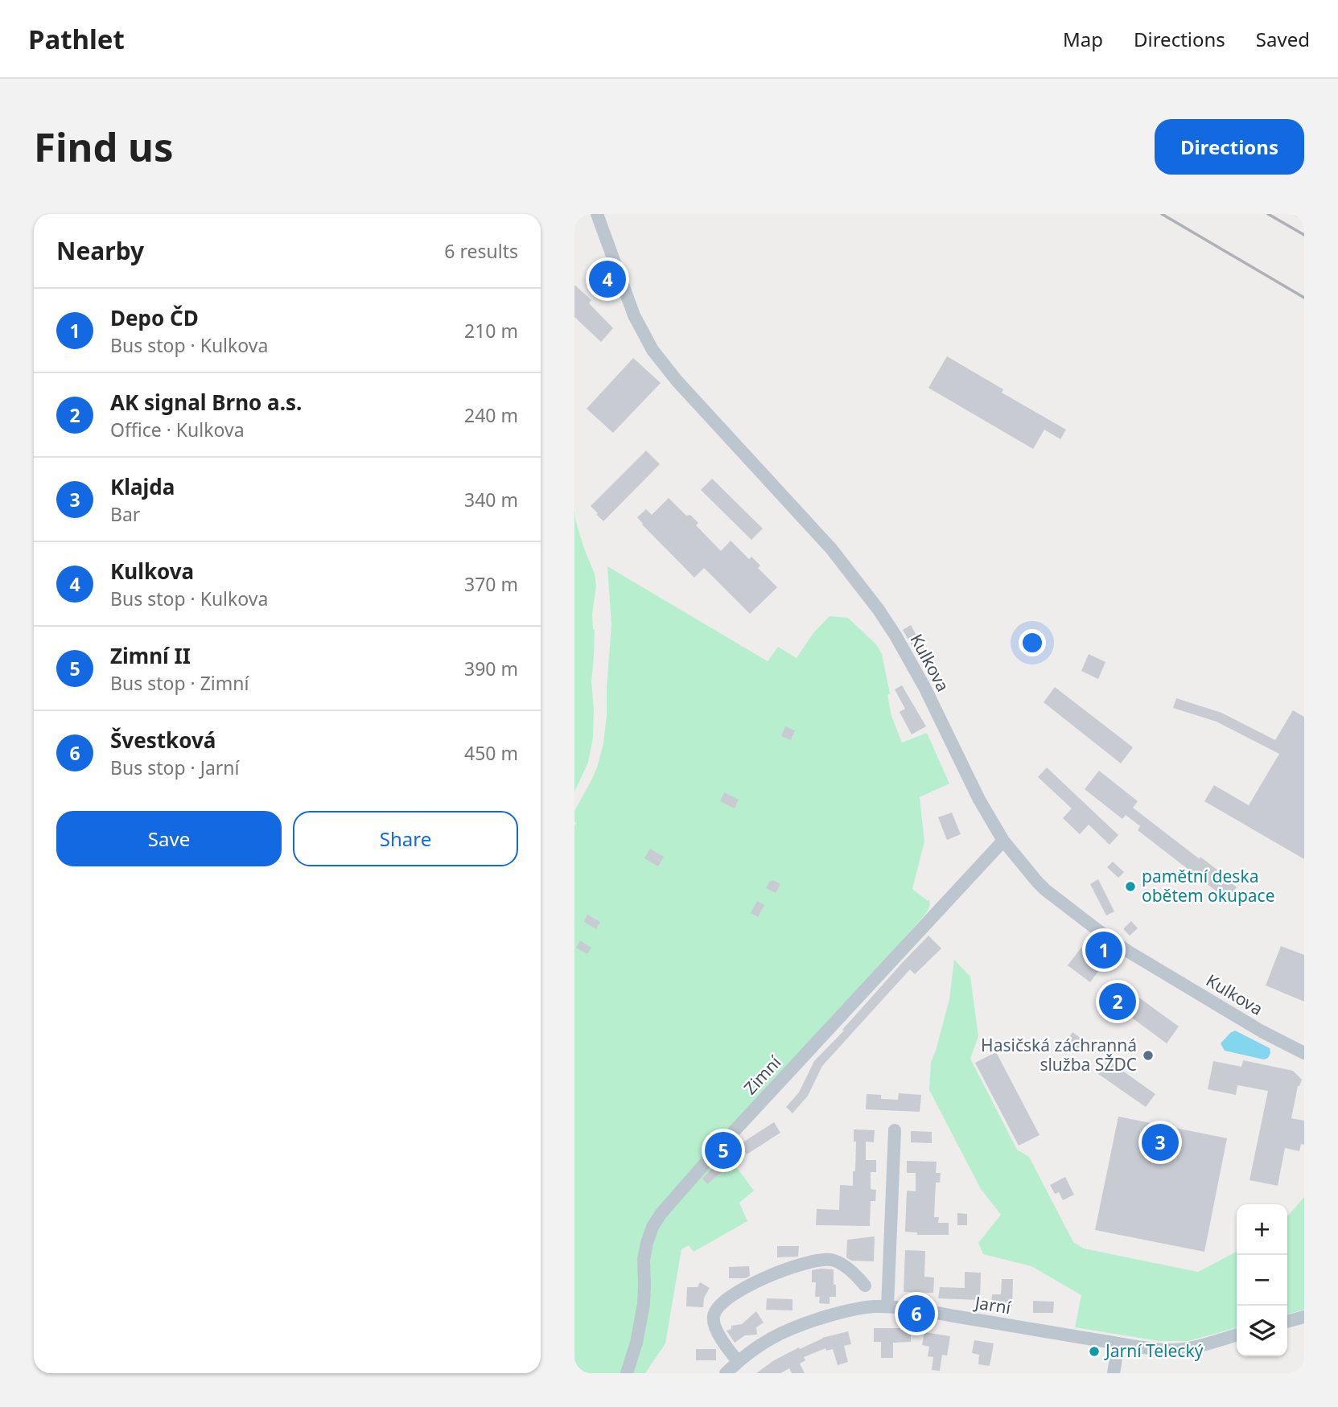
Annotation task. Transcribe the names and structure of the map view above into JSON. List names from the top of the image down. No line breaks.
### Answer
{"streets":{"street":["Kulkova","Zimní","Jarní"]},"crossings":[["Kulkova","Zimní"]],"places":["pamětní deska obětem okupace","Hasičská záchranná služba SŽDC","Jarní Telecký"],"page":{"header":"Pathlet","nav":["Map","Directions","Saved"],"buttons":["Directions",["Save","Share"]],"title":"Find us","heading":["Nearby","6 results"],"pins":["4","1","2","3","5","6"],"list":[{"mark":"1","name":"Depo ČD","note":"Bus stop · Kulkova","value":"210 m"},{"mark":"2","name":"AK signal Brno a.s.","note":"Office · Kulkova","value":"240 m"},{"mark":"3","name":"Klajda","note":"Bar","value":"340 m"},{"mark":"4","name":"Kulkova","note":"Bus stop · Kulkova","value":"370 m"},{"mark":"5","name":"Zimní II","note":"Bus stop · Zimní","value":"390 m"},{"mark":"6","name":"Švestková","note":"Bus stop · Jarní","value":"450 m"}],"map_buttons":["+","−"]}}
